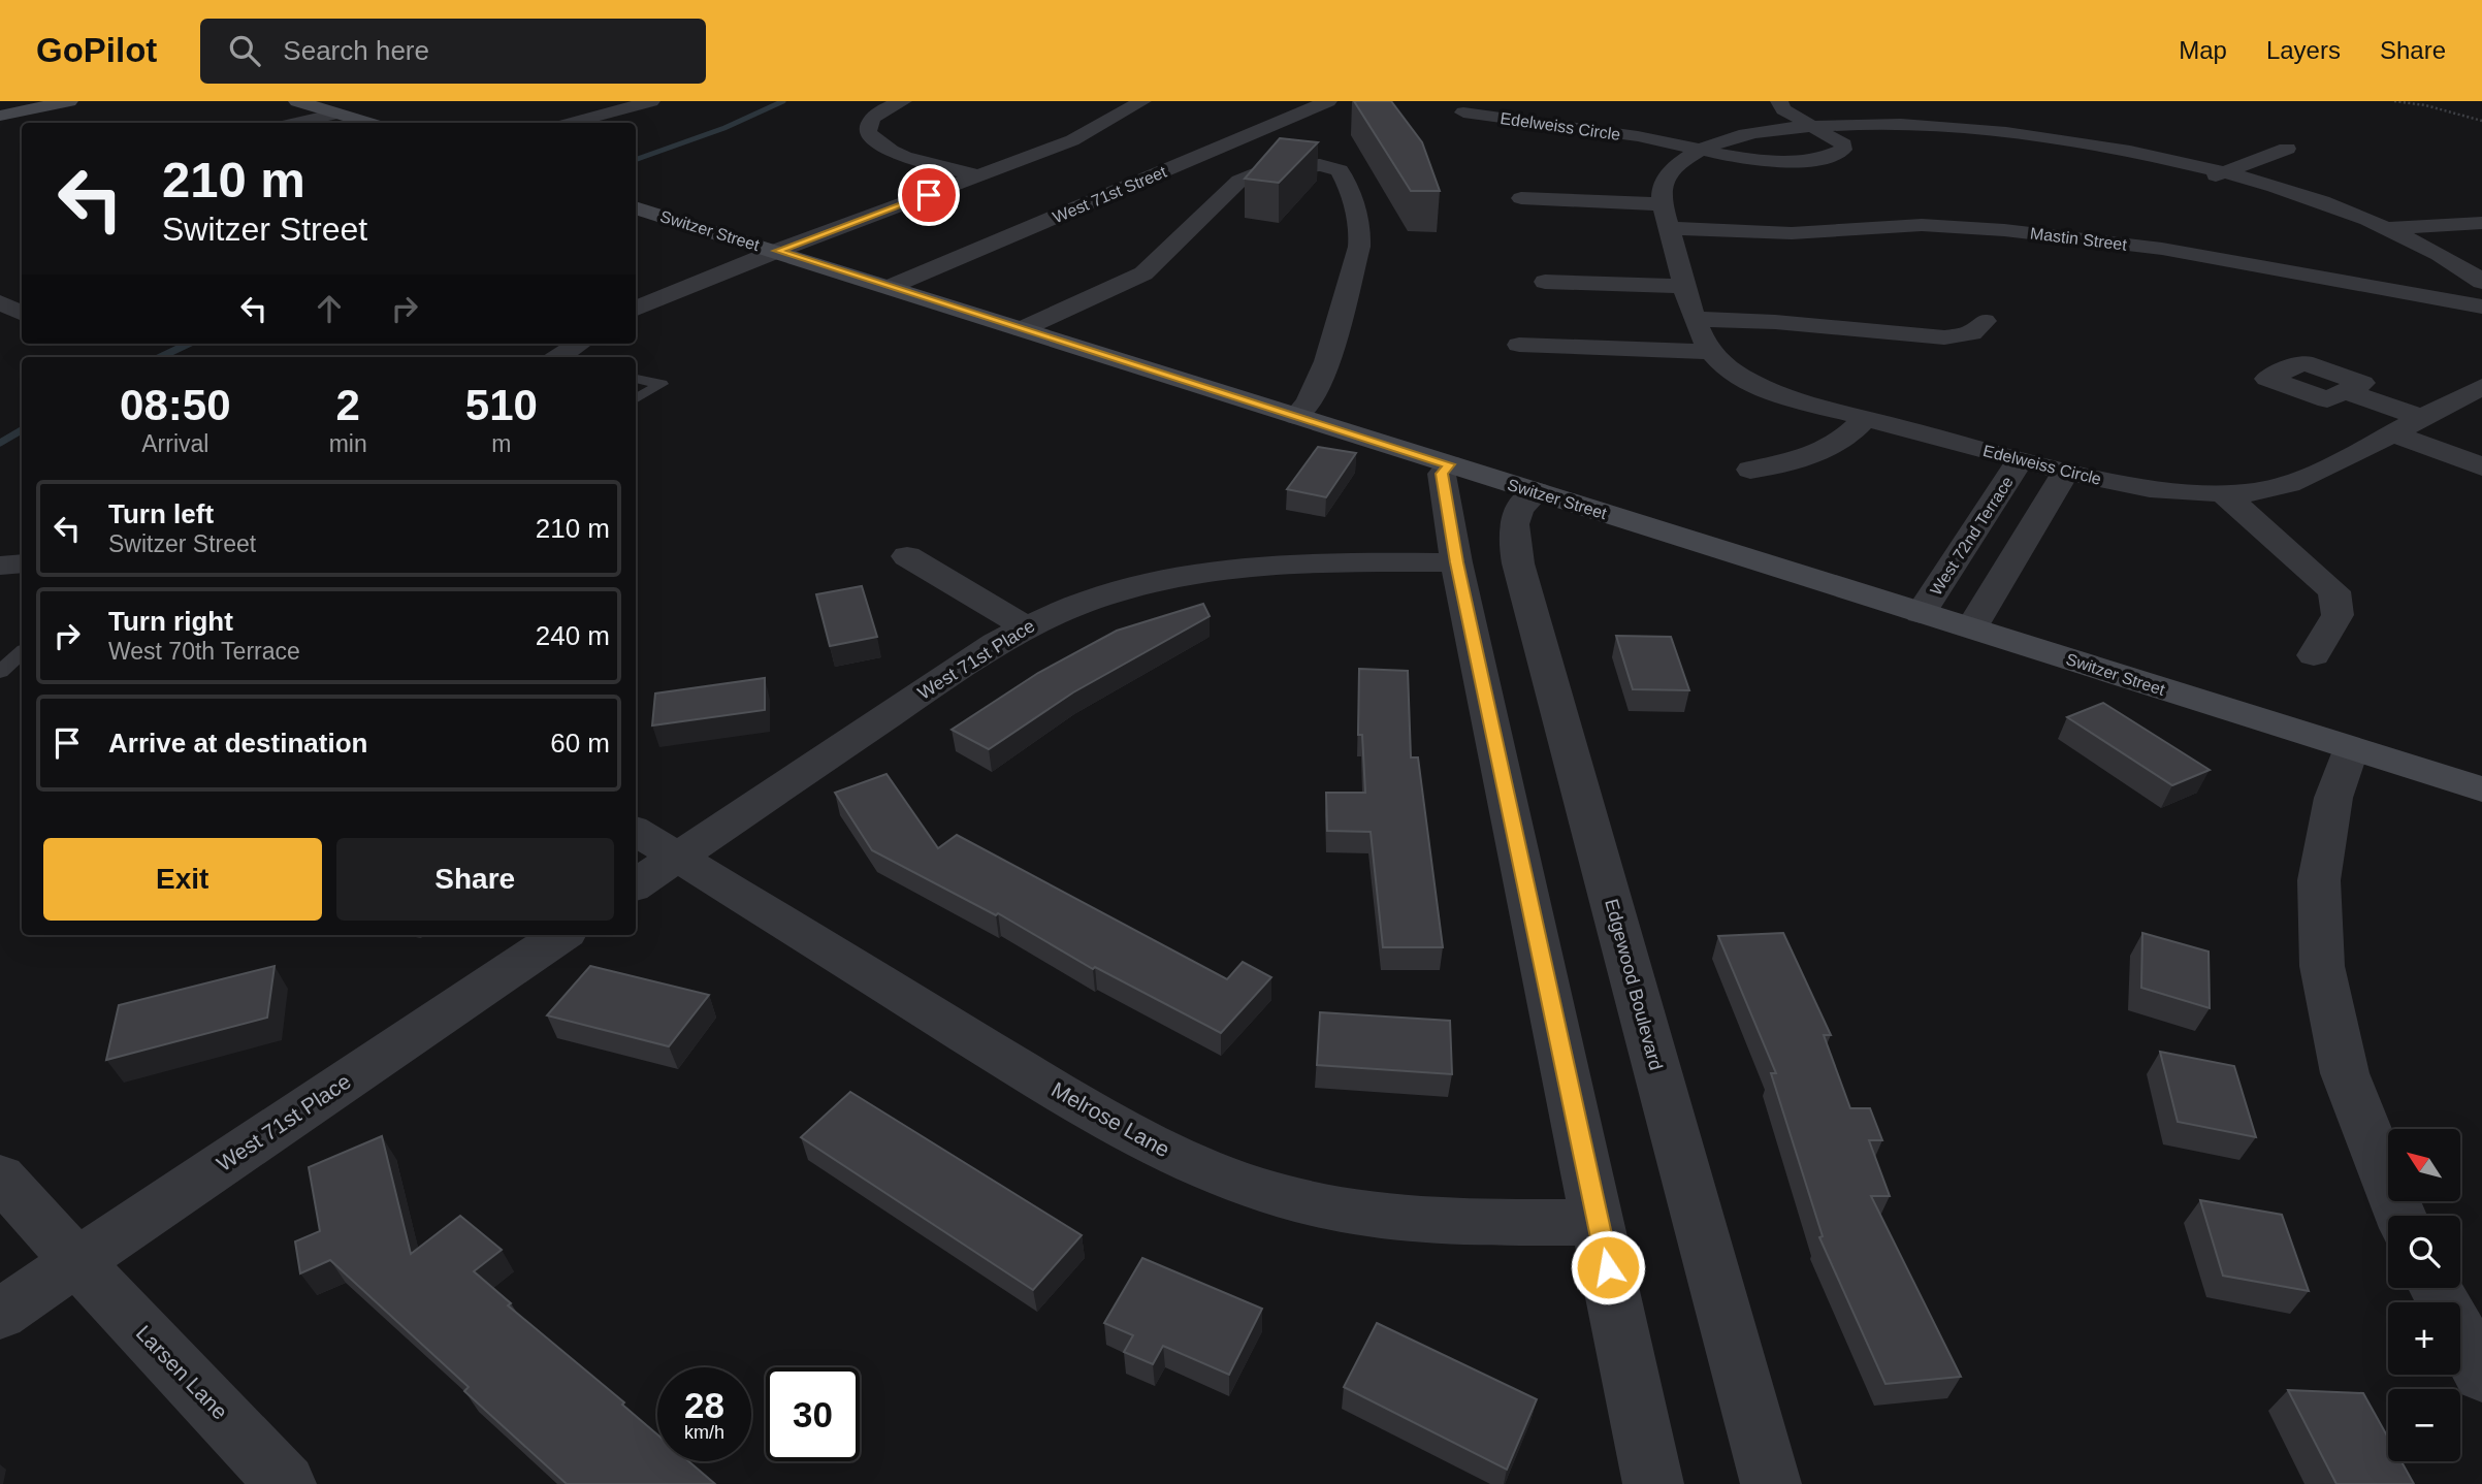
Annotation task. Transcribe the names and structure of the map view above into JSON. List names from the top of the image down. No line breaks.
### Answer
{"streets":{"street":["Edelweiss Circle","West 71st Street","Switzer Street","Mastin Street","West 72nd Terrace","West 71st Place","Edgewood Boulevard","Melrose Lane","Larsen Lane"]},"crossings":[["Edelweiss Circle","Mastin Street"],["Edelweiss Circle","West 72nd Terrace"],["West 71st Street","Switzer Street"],["Switzer Street","West 72nd Terrace"],["Switzer Street","Edgewood Boulevard"],["West 71st Place","Melrose Lane"],["West 71st Place","Larsen Lane"]],"north":"top left","page":{"header":"GoPilot","search":"Search here","nav":["Map","Layers","Share"],"turn":["210 m","Switzer Street"],"eta":["08:50","Arrival","2","min","510","m"],"list":[{"name":"Turn left","note":"Switzer Street","value":"210 m"},{"name":"Turn right","note":"West 70th Terrace","value":"240 m"},{"name":"Arrive at destination","value":"60 m"}],"buttons":["Exit","Share"],"map_buttons":["+","−"],"speed":"28 km/h","limit":"30"}}
